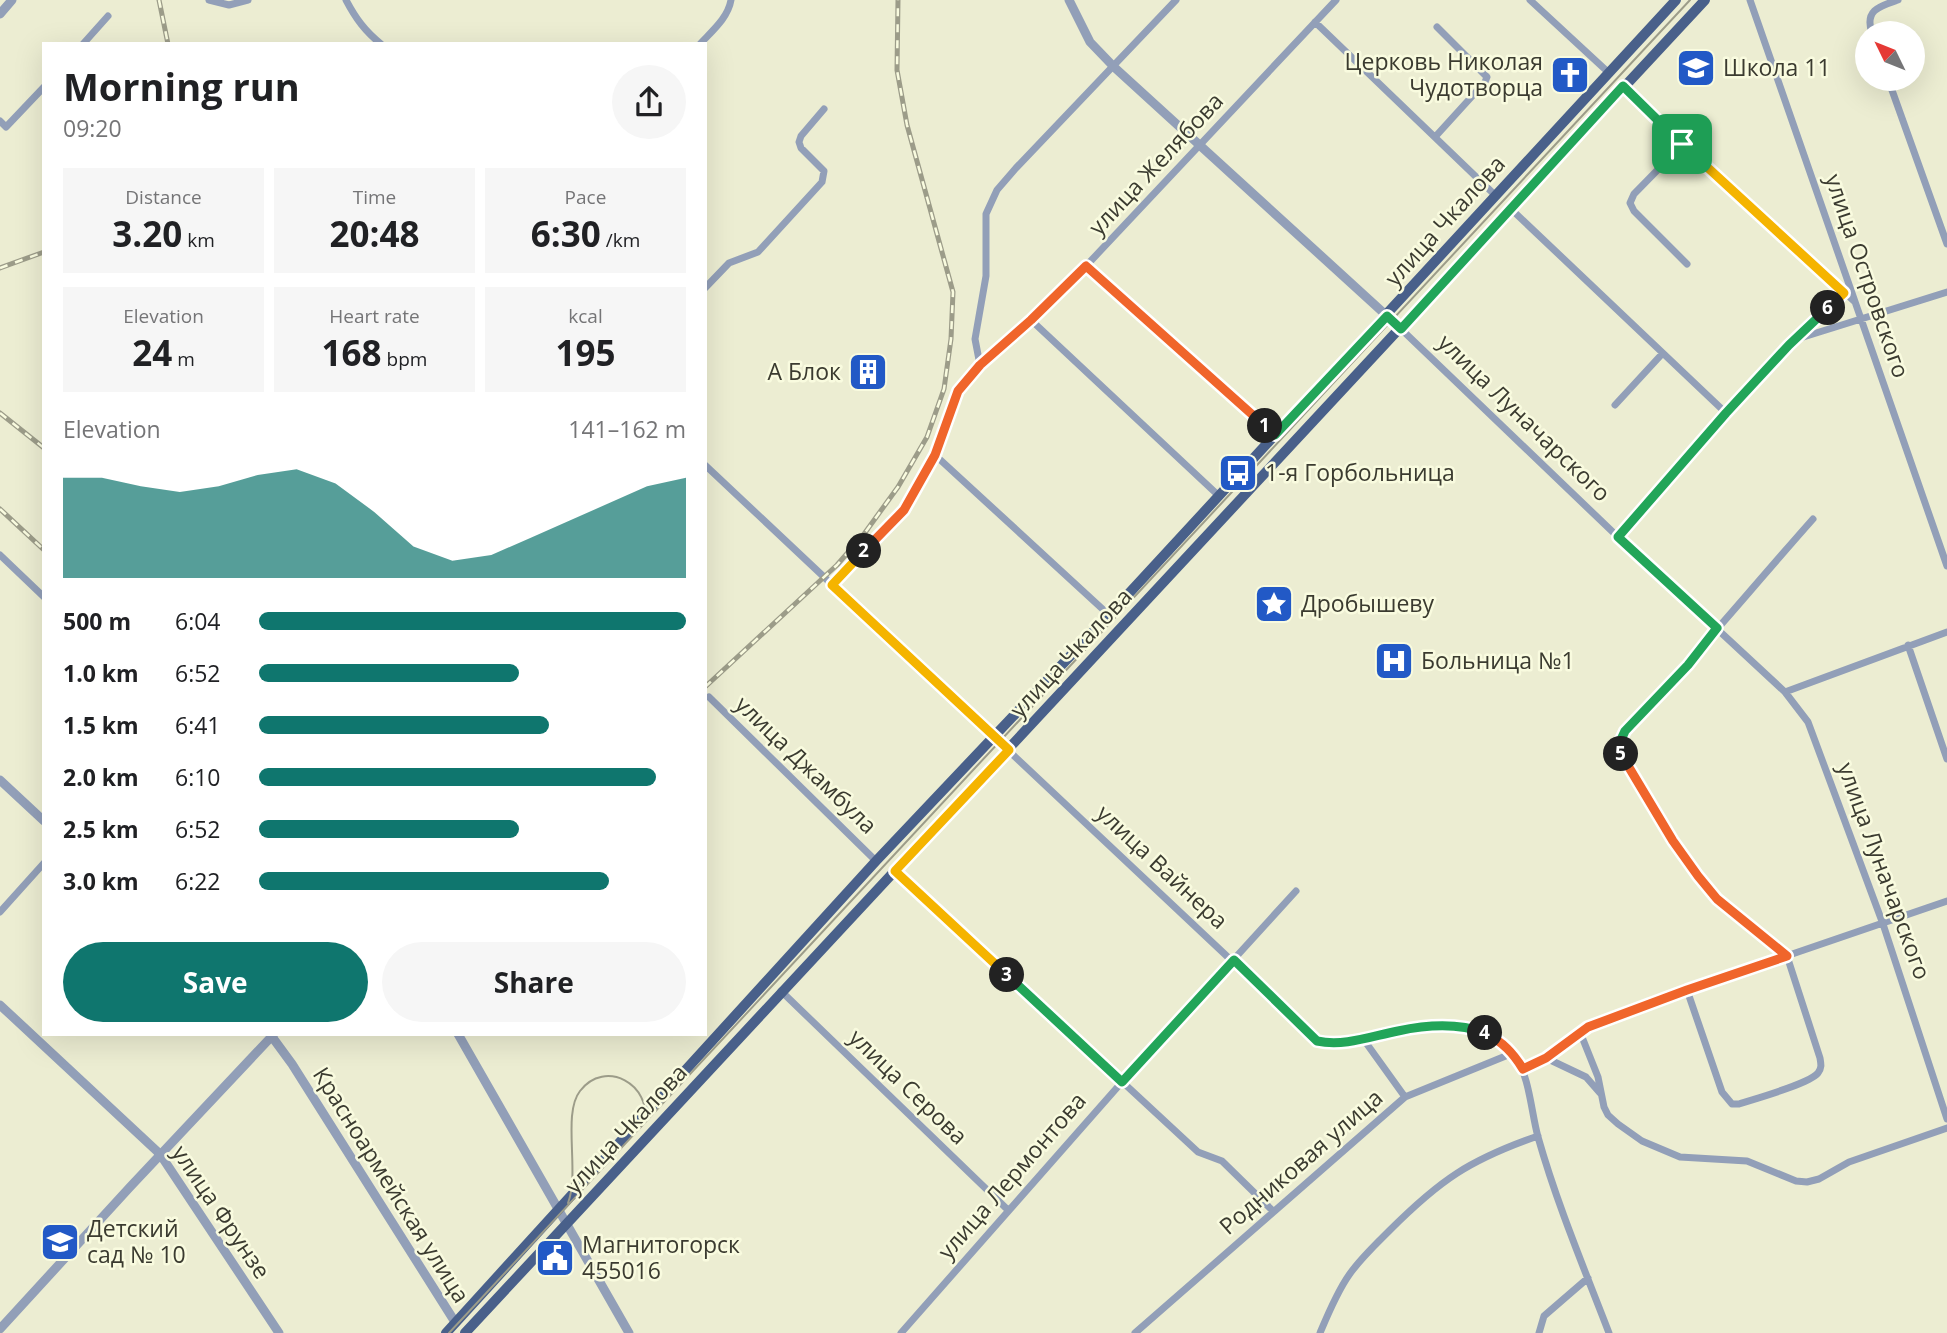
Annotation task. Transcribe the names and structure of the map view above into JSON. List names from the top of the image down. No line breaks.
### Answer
{"streets":{"main road":["улица Чкалова","улица Луначарского"],"street":["улица Желябова","улица Островского","улица Джамбула","улица Вайнера","улица Серова","Родниковая улица","улица Лермонтова","Красноармейская улица","улица Фрунзе"]},"crossings":[["улица Желябова","улица Луначарского"],["улица Желябова","улица Вайнера"],["улица Чкалова","улица Луначарского"],["улица Чкалова","улица Джамбула"],["улица Чкалова","улица Вайнера"],["улица Чкалова","улица Серова"],["улица Чкалова","Красноармейская улица"],["улица Вайнера","Родниковая улица"],["улица Вайнера","улица Лермонтова"],["улица Серова","улица Лермонтова"]],"places":{"school or university":["Школа 11","Детский сад № 10"],"church":["Церковь Николая Чудотворца"],"building":["А Блок"],"bus stop":["1-я Горбольница"],"place":["Дробышеву"],"hospital":["Больница №1"],"public building":["Магнитогорск 455016"]},"north":"top left","page":{"heading":["Morning run","09:20"],"stats":[["Distance","3.20 km"],["Time","20:48"],["Pace","6:30 /km"],["Elevation","24 m"],["Heart rate","168 bpm"],["kcal","195"]],"pins":["6","1","2","5","3","4"],"chart":["Elevation","141–162 m"],"list":[{"name":"500 m","note":"6:04"},{"name":"1.0 km","note":"6:52"},{"name":"1.5 km","note":"6:41"},{"name":"2.0 km","note":"6:10"},{"name":"2.5 km","note":"6:52"},{"name":"3.0 km","note":"6:22"}],"buttons":["Save","Share"]}}
